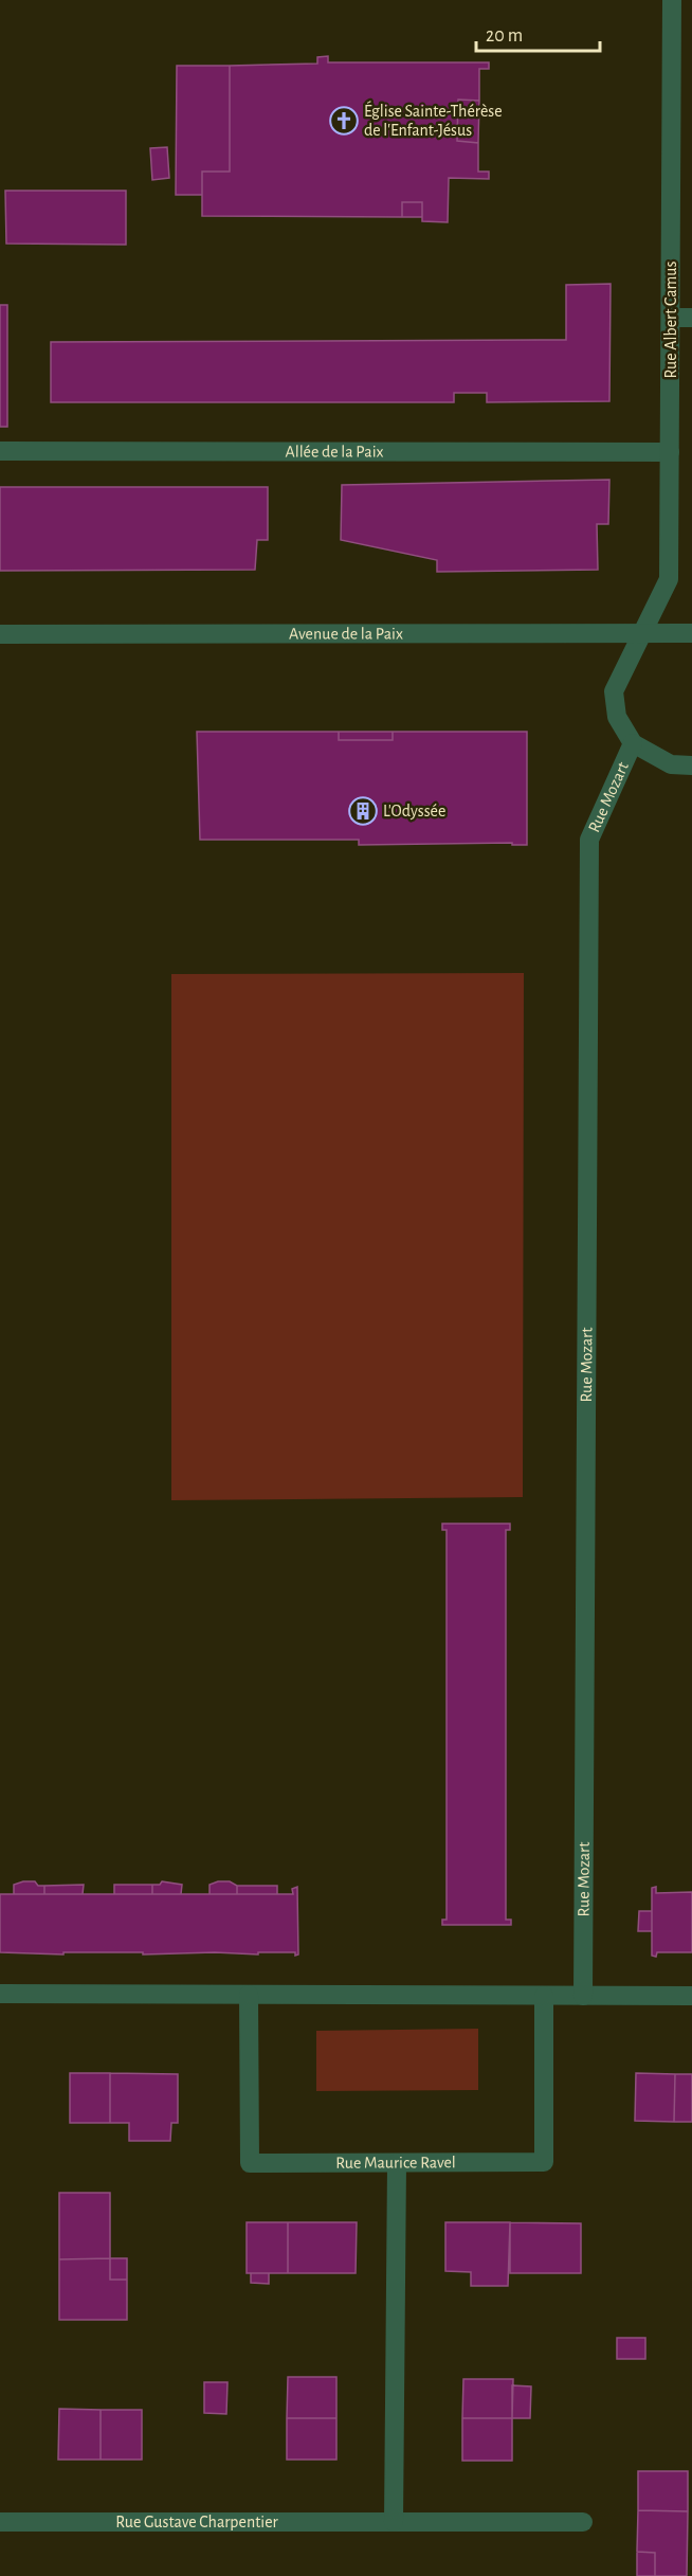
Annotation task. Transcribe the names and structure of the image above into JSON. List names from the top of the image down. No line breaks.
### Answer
{"streets":{"street":["Rue Albert Camus","Allée de la Paix","Avenue de la Paix","Rue Mozart","Rue Maurice Ravel","Rue Gustave Charpentier"]},"crossings":[["Rue Albert Camus","Allée de la Paix"],["Rue Albert Camus","Avenue de la Paix"],["Rue Albert Camus","Rue Mozart"]],"places":{"church":["Église Sainte-Thérèse de l'Enfant-Jésus"],"building":["L'Odyssée"]},"scale_bar":"20 m"}
